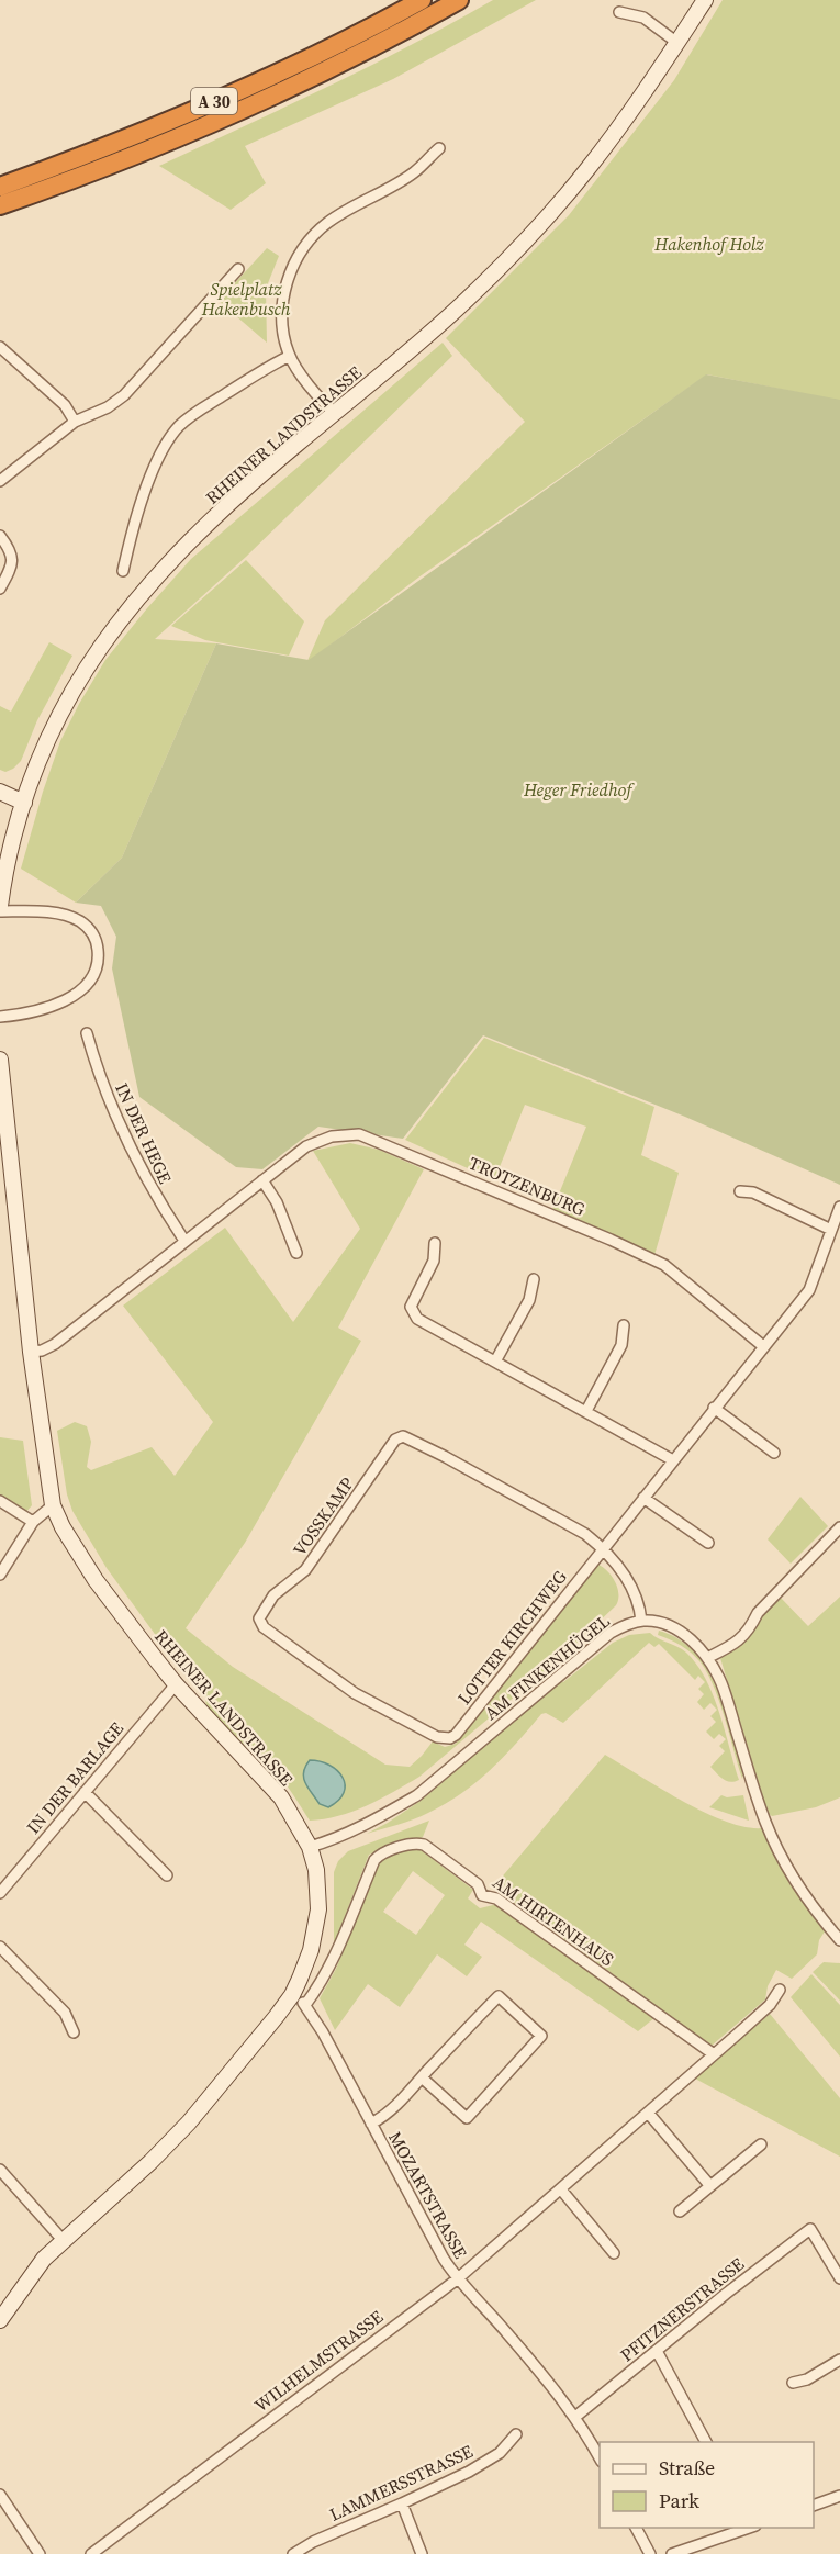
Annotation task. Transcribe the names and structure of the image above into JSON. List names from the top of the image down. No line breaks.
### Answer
{"streets":{"highway":["A 30"],"street":["RHEINER LANDSTRASSE","IN DER HEGE","TROTZENBURG","VOSSKAMP","LOTTER KIRCHWEG","AM FINKENHÜGEL","IN DER BARLAGE","AM HIRTENHAUS","MOZARTSTRASSE","PFITZNERSTRASSE","WILHELMSTRASSE","LAMMERSSTRASSE"]},"crossings":[["RHEINER LANDSTRASSE","TROTZENBURG"],["RHEINER LANDSTRASSE","AM FINKENHÜGEL"],["RHEINER LANDSTRASSE","IN DER BARLAGE"],["RHEINER LANDSTRASSE","MOZARTSTRASSE"],["IN DER HEGE","TROTZENBURG"],["TROTZENBURG","LOTTER KIRCHWEG"],["VOSSKAMP","LOTTER KIRCHWEG"],["AM HIRTENHAUS","MOZARTSTRASSE"],["AM HIRTENHAUS","WILHELMSTRASSE"],["MOZARTSTRASSE","PFITZNERSTRASSE"],["MOZARTSTRASSE","WILHELMSTRASSE"]],"parks":["Hakenhof Holz","Spielplatz Hakenbusch","Heger Friedhof"],"legend":["Straße","Park"]}
